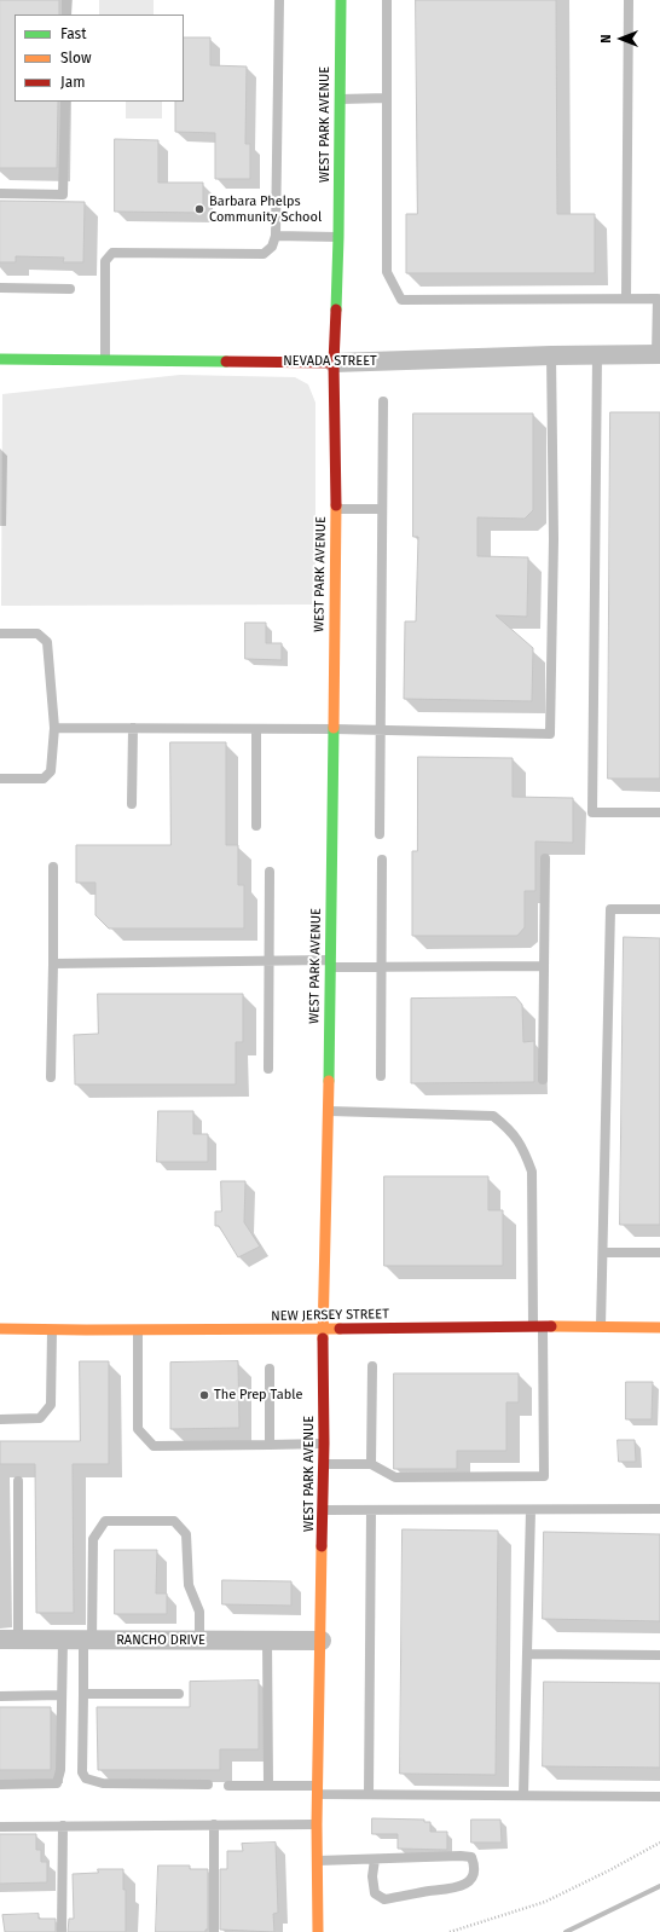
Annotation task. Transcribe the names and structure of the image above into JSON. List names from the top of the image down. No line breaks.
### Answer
{"streets":{"street":["WEST PARK AVENUE","NEVADA STREET","NEW JERSEY STREET","RANCHO DRIVE"]},"crossings":[["WEST PARK AVENUE","NEVADA STREET"],["WEST PARK AVENUE","NEW JERSEY STREET"],["WEST PARK AVENUE","RANCHO DRIVE"]],"places":["Barbara Phelps Community School","The Prep Table"],"legend":["Fast","Slow","Jam"],"north":"left"}
